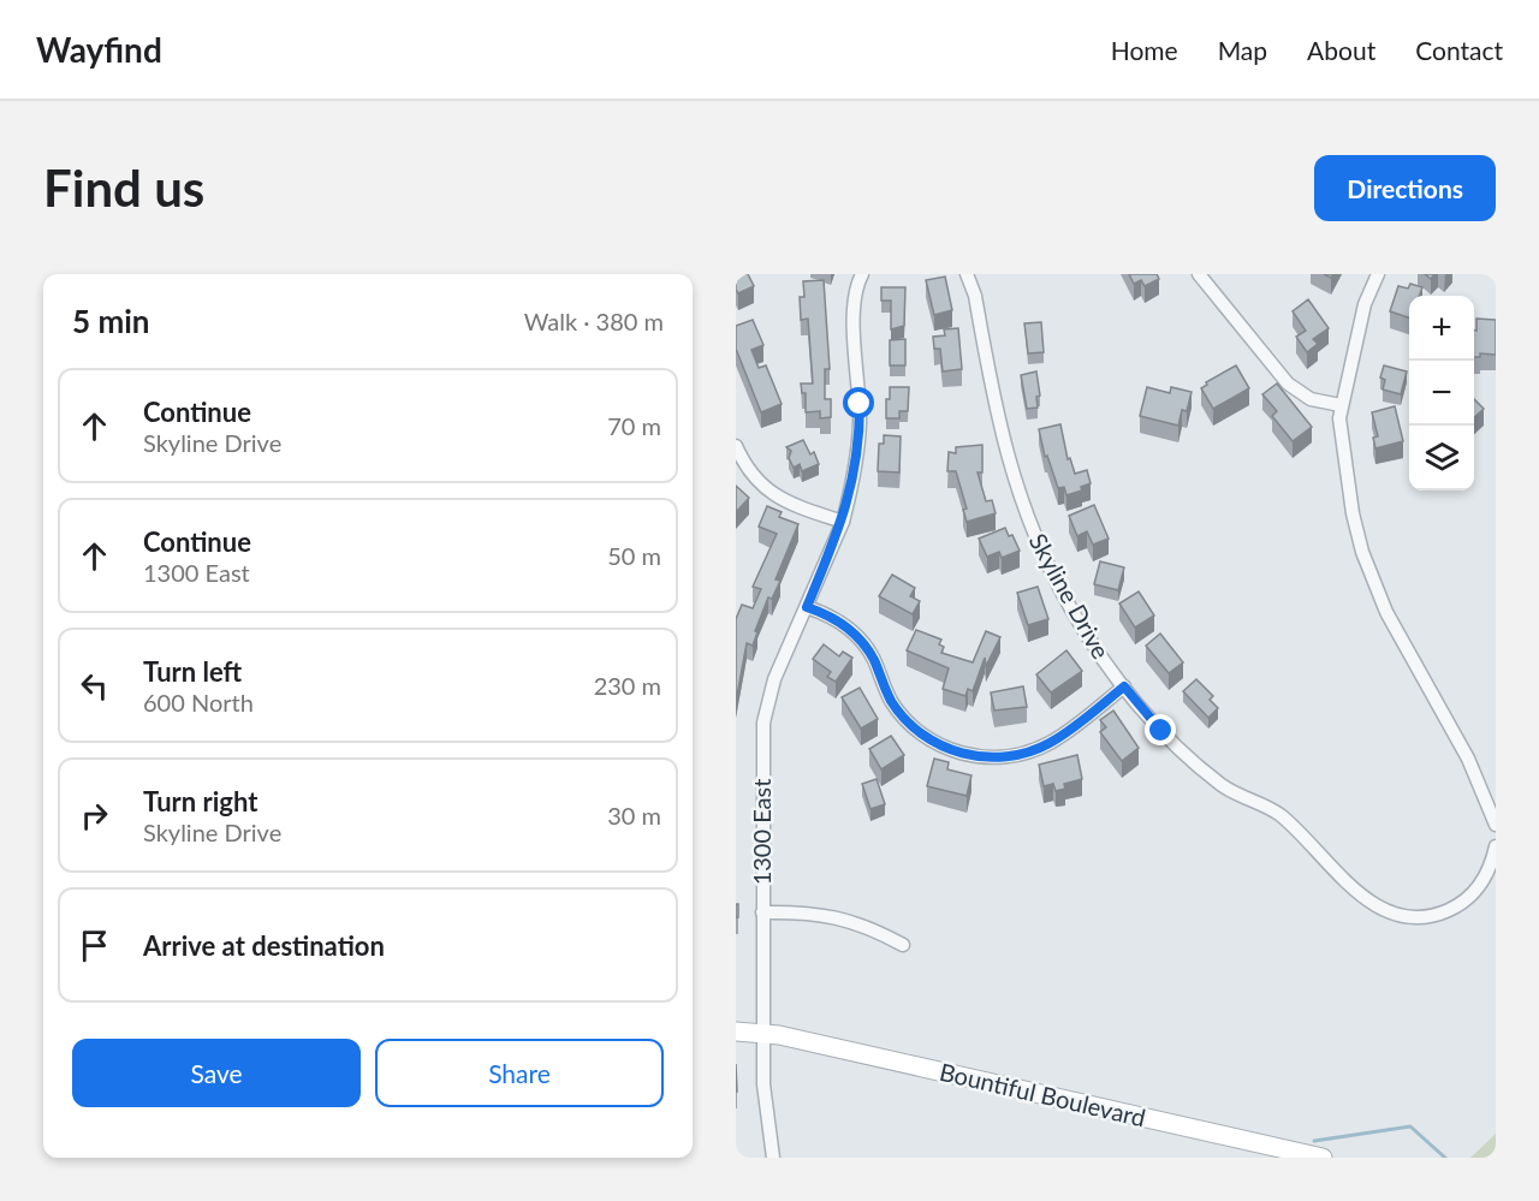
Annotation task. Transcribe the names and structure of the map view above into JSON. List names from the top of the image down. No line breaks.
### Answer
{"streets":{"main road":["Bountiful Boulevard"],"street":["Skyline Drive","1300 East"]},"crossings":[["1300 East","Bountiful Boulevard"]],"page":{"header":"Wayfind","nav":["Home","Map","About","Contact"],"buttons":["Directions",["Save","Share"]],"title":"Find us","heading":["5 min","Walk · 380 m"],"map_buttons":["+","−"],"list":[["Continue","Skyline Drive","70 m"],["Continue","1300 East","50 m"],["Turn left","600 North","230 m"],["Turn right","Skyline Drive","30 m"],"Arrive at destination"]}}
